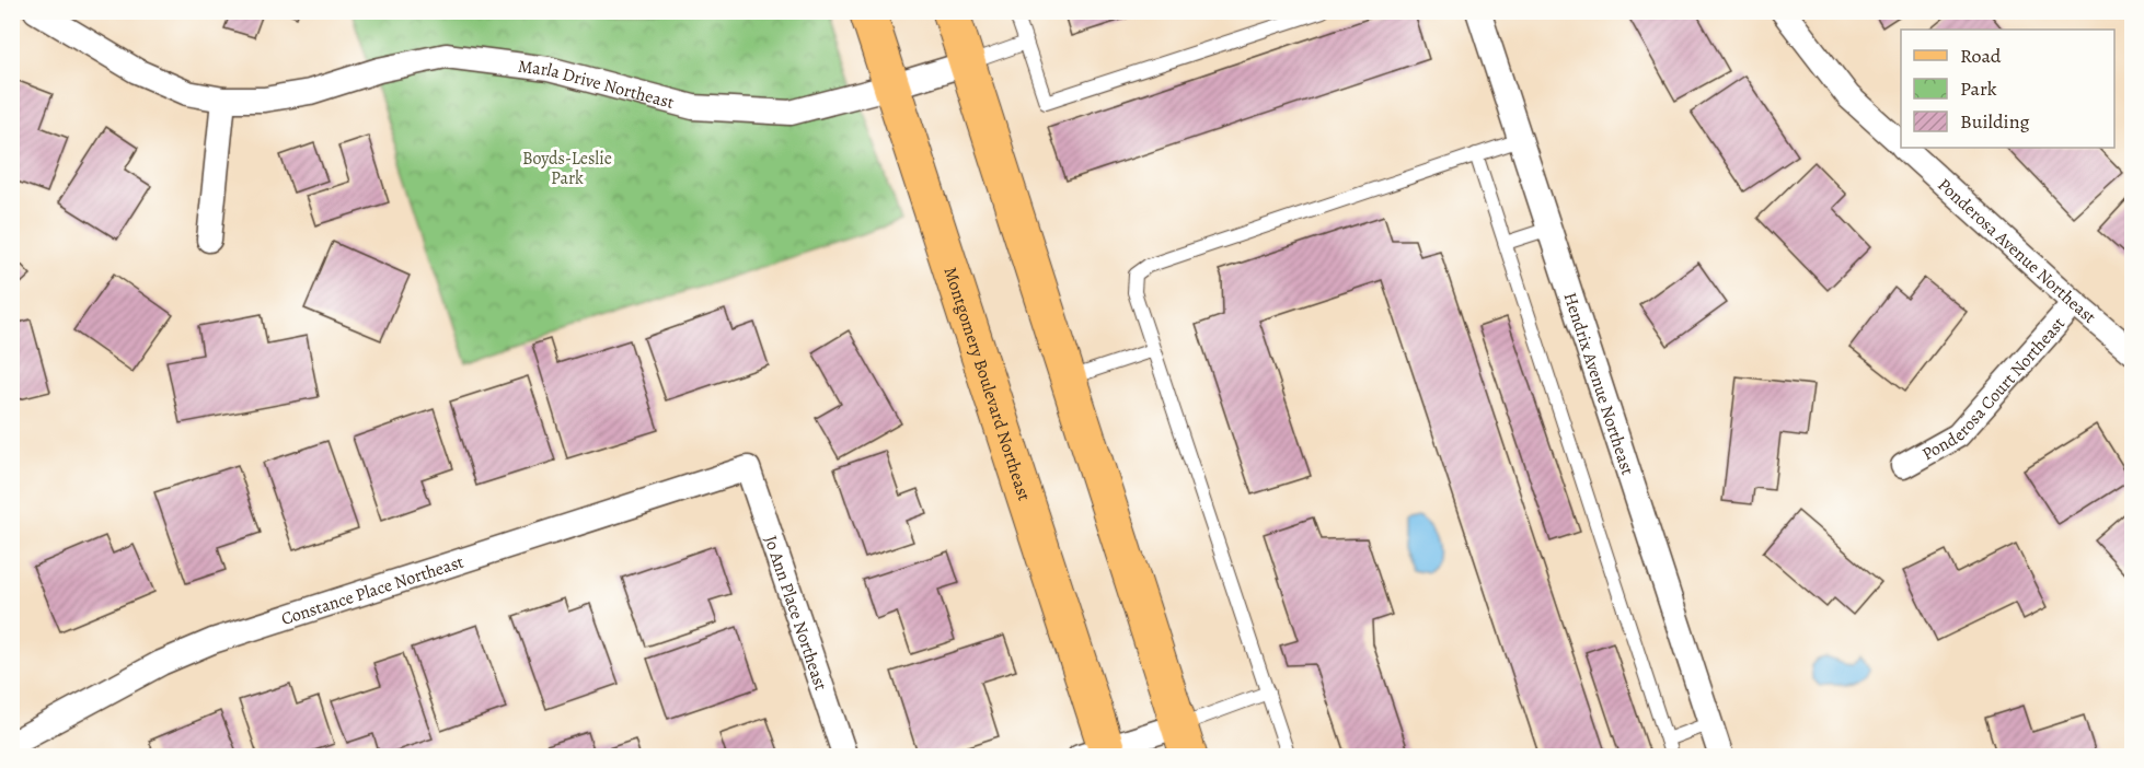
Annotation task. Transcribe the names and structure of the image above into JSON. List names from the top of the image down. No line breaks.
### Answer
{"streets":{"main road":["Montgomery Boulevard Northeast"],"street":["Marla Drive Northeast","Ponderosa Avenue Northeast","Hendrix Avenue Northeast","Ponderosa Court Northeast","Constance Place Northeast","Jo Ann Place Northeast"]},"crossings":[["Marla Drive Northeast","Montgomery Boulevard Northeast"],["Ponderosa Avenue Northeast","Ponderosa Court Northeast"],["Constance Place Northeast","Jo Ann Place Northeast"]],"parks":["Boyds-Leslie Park"],"legend":["Road","Park","Building"]}
